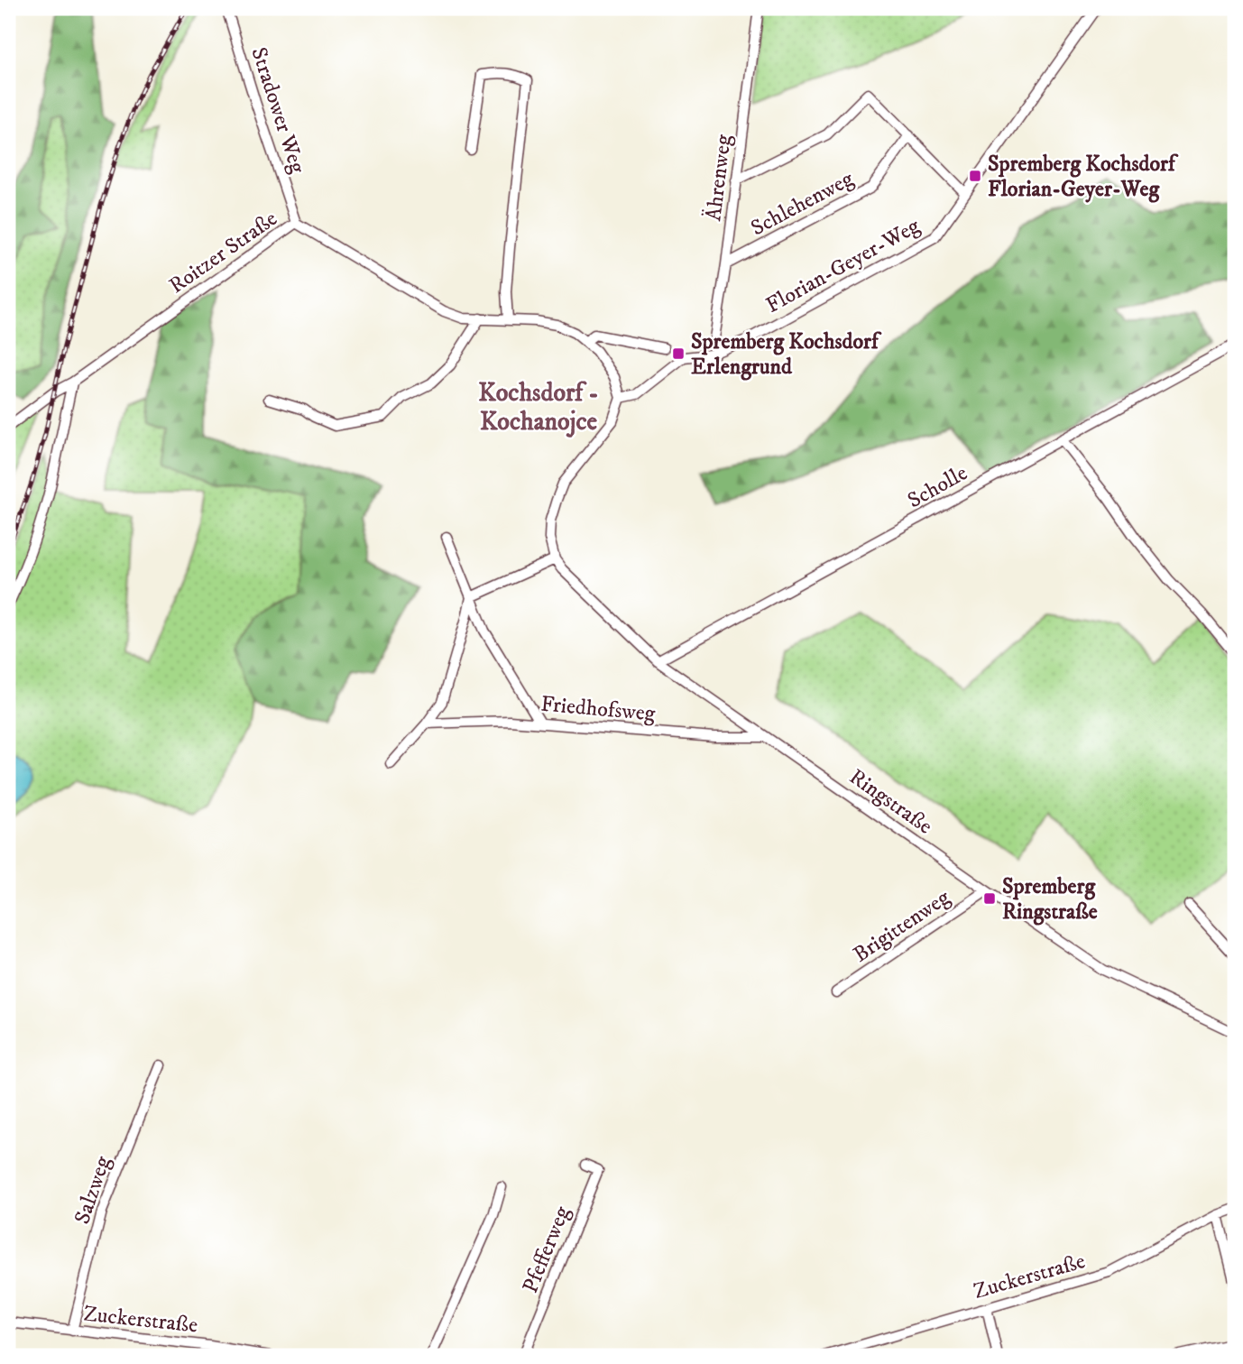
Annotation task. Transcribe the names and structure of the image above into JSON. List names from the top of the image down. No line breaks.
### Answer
{"streets":{"street":["Stradower Weg","Ährenweg","Schlehenweg","Roitzer Straße","Florian-Geyer-Weg","Scholle","Friedhofsweg","Ringstraße","Brigittenweg","Salzweg","Pfefferweg","Zuckerstraße"]},"crossings":[["Stradower Weg","Roitzer Straße"],["Ährenweg","Schlehenweg"],["Ährenweg","Florian-Geyer-Weg"],["Roitzer Straße","Florian-Geyer-Weg"],["Scholle","Ringstraße"],["Friedhofsweg","Ringstraße"],["Ringstraße","Brigittenweg"],["Salzweg","Zuckerstraße"]],"districts":["Kochsdorf - Kochanojce"],"places":{"transit":["Spremberg Kochsdorf Florian-Geyer-Weg","Spremberg Kochsdorf Erlengrund","Spremberg Ringstraße"]}}
